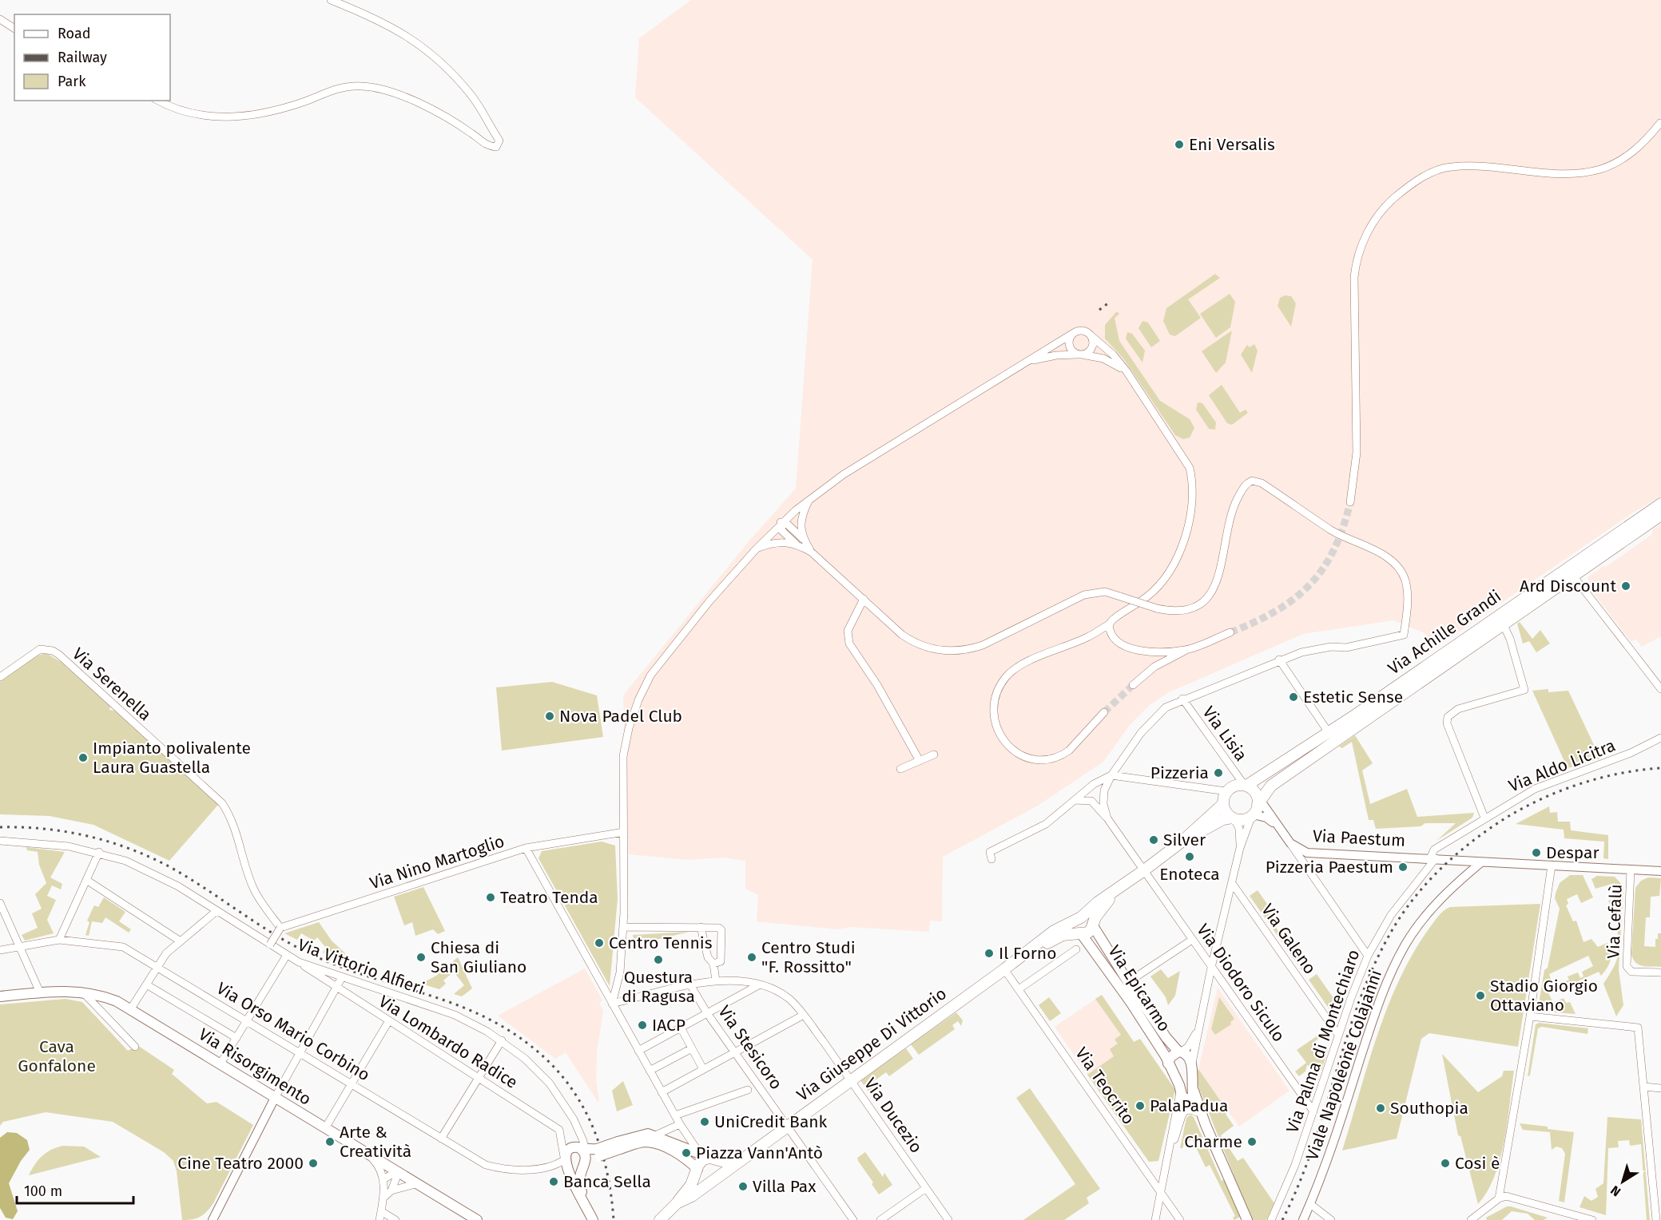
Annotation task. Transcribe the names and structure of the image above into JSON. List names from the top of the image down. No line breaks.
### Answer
{"streets":{"main road":["Via Achille Grandi","Via Epicarmo","Via Giuseppe Di Vittorio","Via Risorgimento"],"street":["Via Serenella","Via Lisia","Via Aldo Licitra","Via Paestum","Via Nino Martoglio","Via Cefalù","Via Galeno","Via Vittorio Alfieri","Via Diodoro Siculo","Via Orso Mario Corbino","Via Palma di Montechiaro","Via Lombardo Radice","Via Stesicoro","Viale Napoleone Colajanni","Via Teocrito","Via Ducezio"]},"crossings":[["Via Achille Grandi","Via Lisia"],["Via Achille Grandi","Via Paestum"],["Via Serenella","Via Nino Martoglio"],["Via Lisia","Via Paestum"],["Via Aldo Licitra","Via Paestum"],["Via Aldo Licitra","Via Palma di Montechiaro"],["Via Paestum","Via Cefalù"],["Via Paestum","Via Palma di Montechiaro"],["Via Paestum","Viale Napoleone Colajanni"],["Via Galeno","Via Palma di Montechiaro"],["Via Vittorio Alfieri","Via Lombardo Radice"],["Via Diodoro Siculo","Via Palma di Montechiaro"],["Via Orso Mario Corbino","Via Lombardo Radice"],["Via Giuseppe Di Vittorio","Via Stesicoro"],["Via Giuseppe Di Vittorio","Via Teocrito"],["Via Giuseppe Di Vittorio","Via Ducezio"],["Via Stesicoro","Via Ducezio"]],"parks":["Cava Gonfalone"],"places":["Eni Versalis","Ard Discount","Estetic Sense","Nova Padel Club","Impianto polivalente Laura Guastella","Pizzeria","Silver","Despar","Enoteca","Pizzeria Paestum","Teatro Tenda","Centro Tennis","Il Forno","Chiesa di San Giuliano","Centro Studi \"F. Rossitto\"","Questura di Ragusa","Stadio Giorgio Ottaviano","IACP","PalaPadua","Southopia","UniCredit Bank","Arte & Creatività","Charme","Piazza Vann'Antò","Cine Teatro 2000","Cosi è","Banca Sella","Villa Pax"],"legend":["Road","Railway","Park"],"scale_bar":"100 m","north":"bottom left"}
